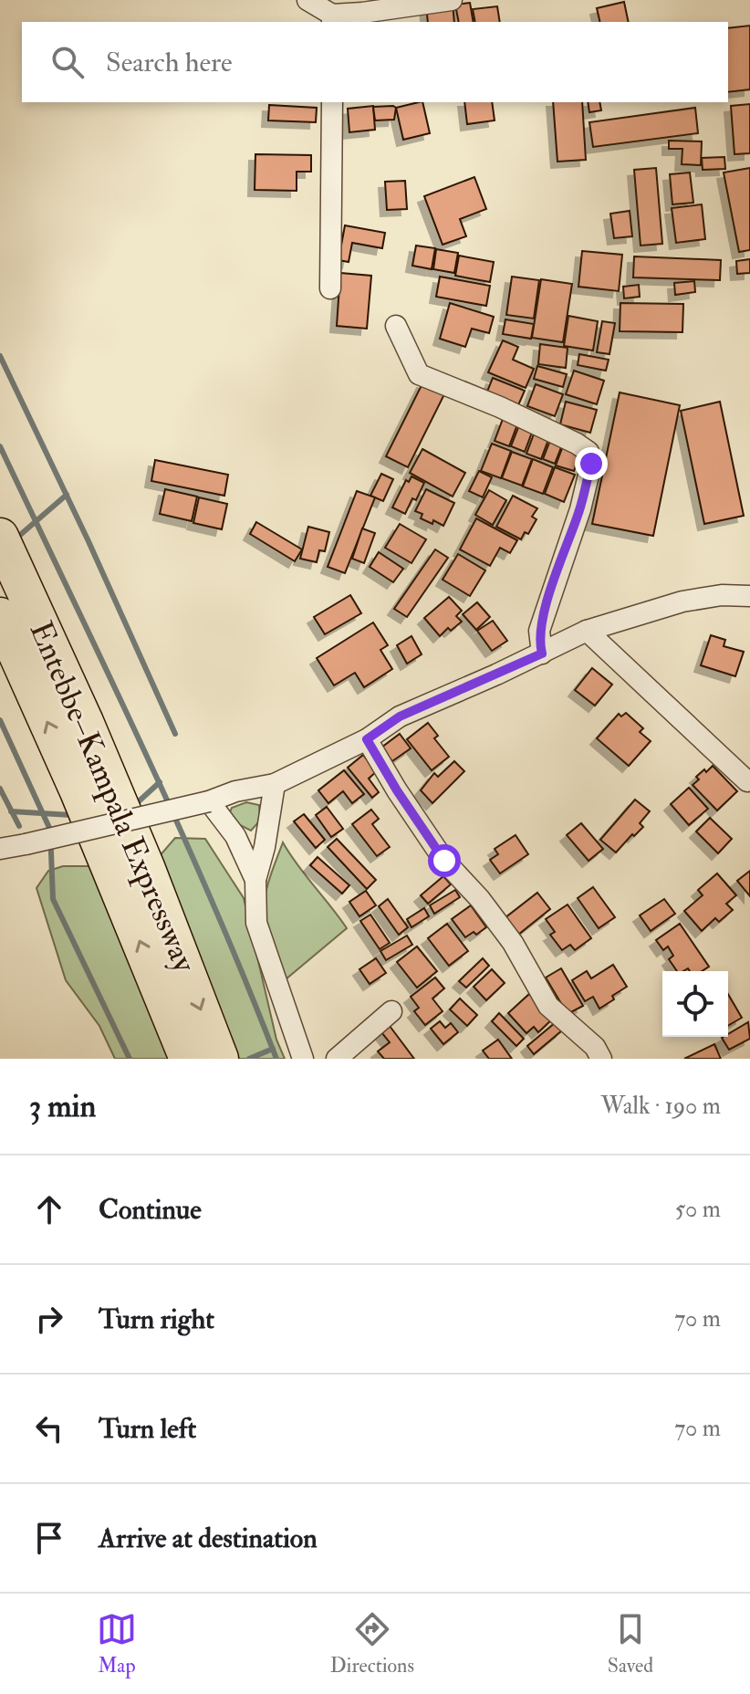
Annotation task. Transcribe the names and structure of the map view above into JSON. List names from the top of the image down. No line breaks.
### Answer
{"streets":{"highway":["Entebbe–Kampala Expressway"]},"page":{"search":"Search here","heading":["3 min","Walk · 190 m"],"list":[["Continue","50 m"],["Turn right","70 m"],["Turn left","70 m"],"Arrive at destination"],"nav":["Map","Directions","Saved"]}}
